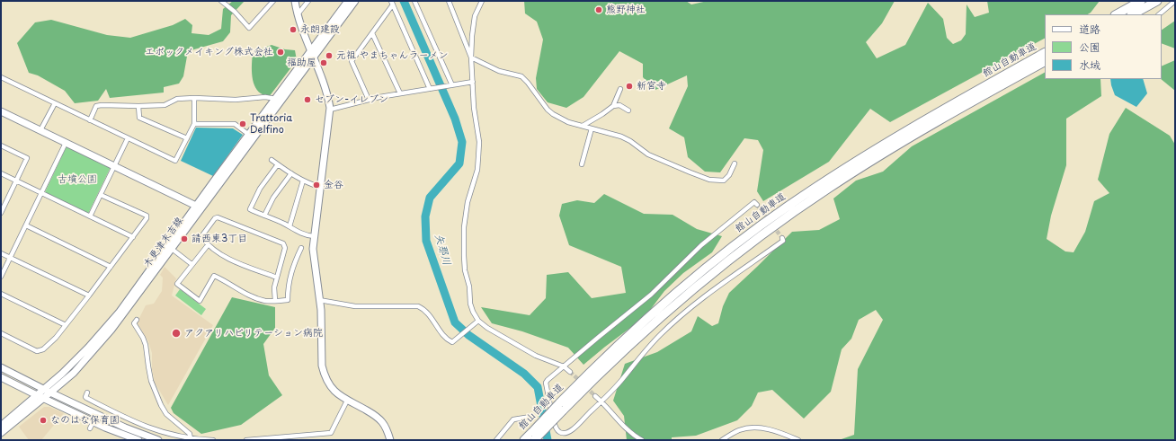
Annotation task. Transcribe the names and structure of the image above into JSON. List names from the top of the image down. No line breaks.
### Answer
{"streets":{"highway":["館山自動車道"],"main road":["木更津末吉線"]},"water":["矢那川"],"parks":["古墳公園"],"places":["熊野神社","永朗建設","エポックメイキング株式会社","元祖 やまちゃんラーメン","福助屋","新宮寺","セブン-イレブン","Trattoria Delfino","金谷","請西東3丁目","アクアリハビリテーション病院","なのはな保育園"],"legend":["道路","公園","水域"]}
